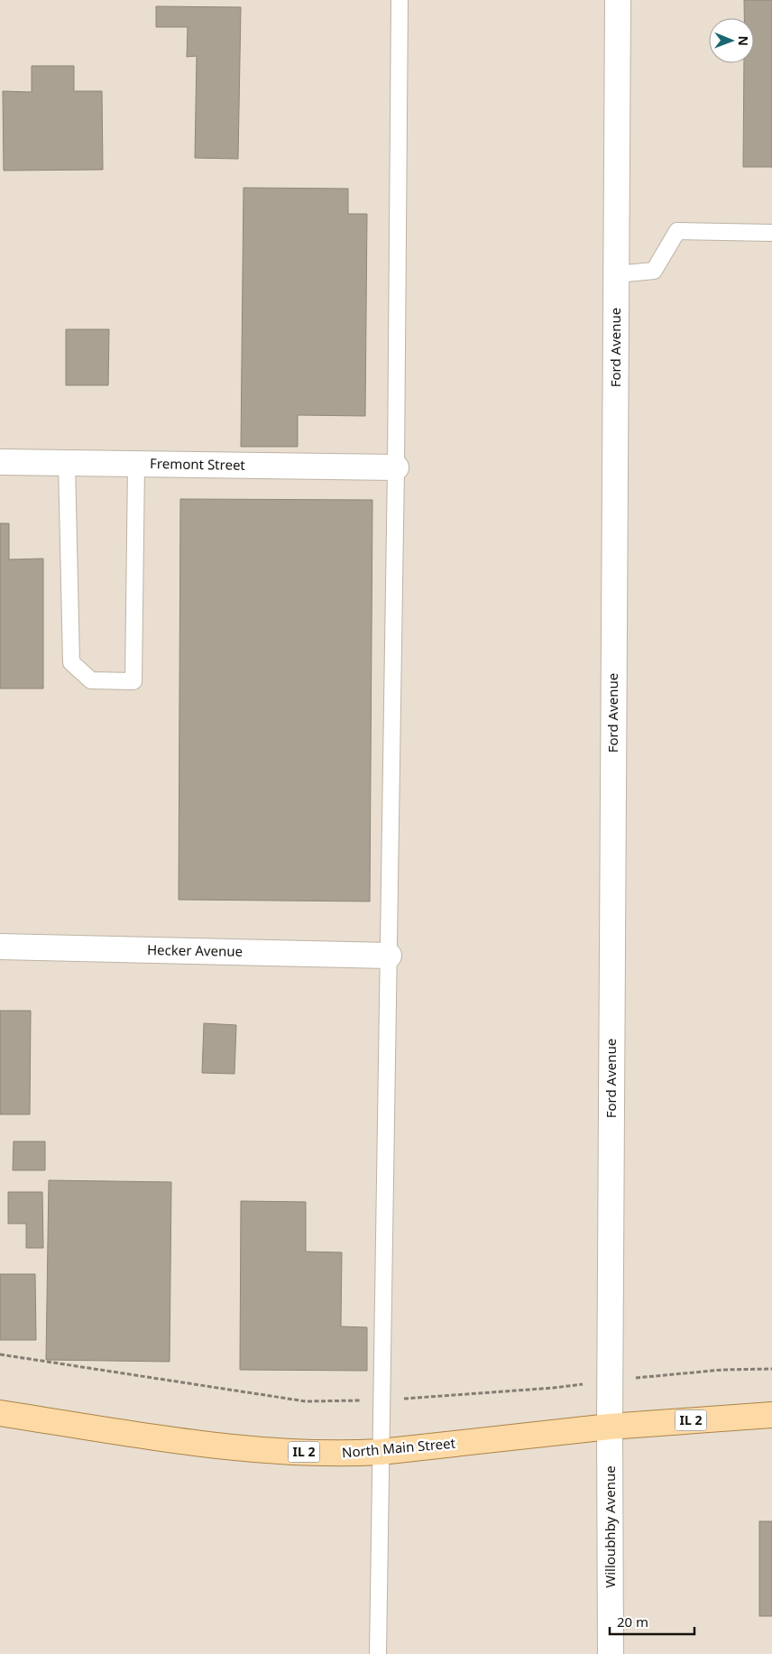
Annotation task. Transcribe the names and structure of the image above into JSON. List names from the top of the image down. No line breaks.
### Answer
{"streets":{"main road":["IL 2","North Main Street"],"street":["Ford Avenue","Fremont Street","Hecker Avenue","Willoubhby Avenue"]},"crossings":[["Ford Avenue","North Main Street"],["Ford Avenue","Willoubhby Avenue"],["North Main Street","Willoubhby Avenue"]],"scale_bar":"20 m","north":"right"}
